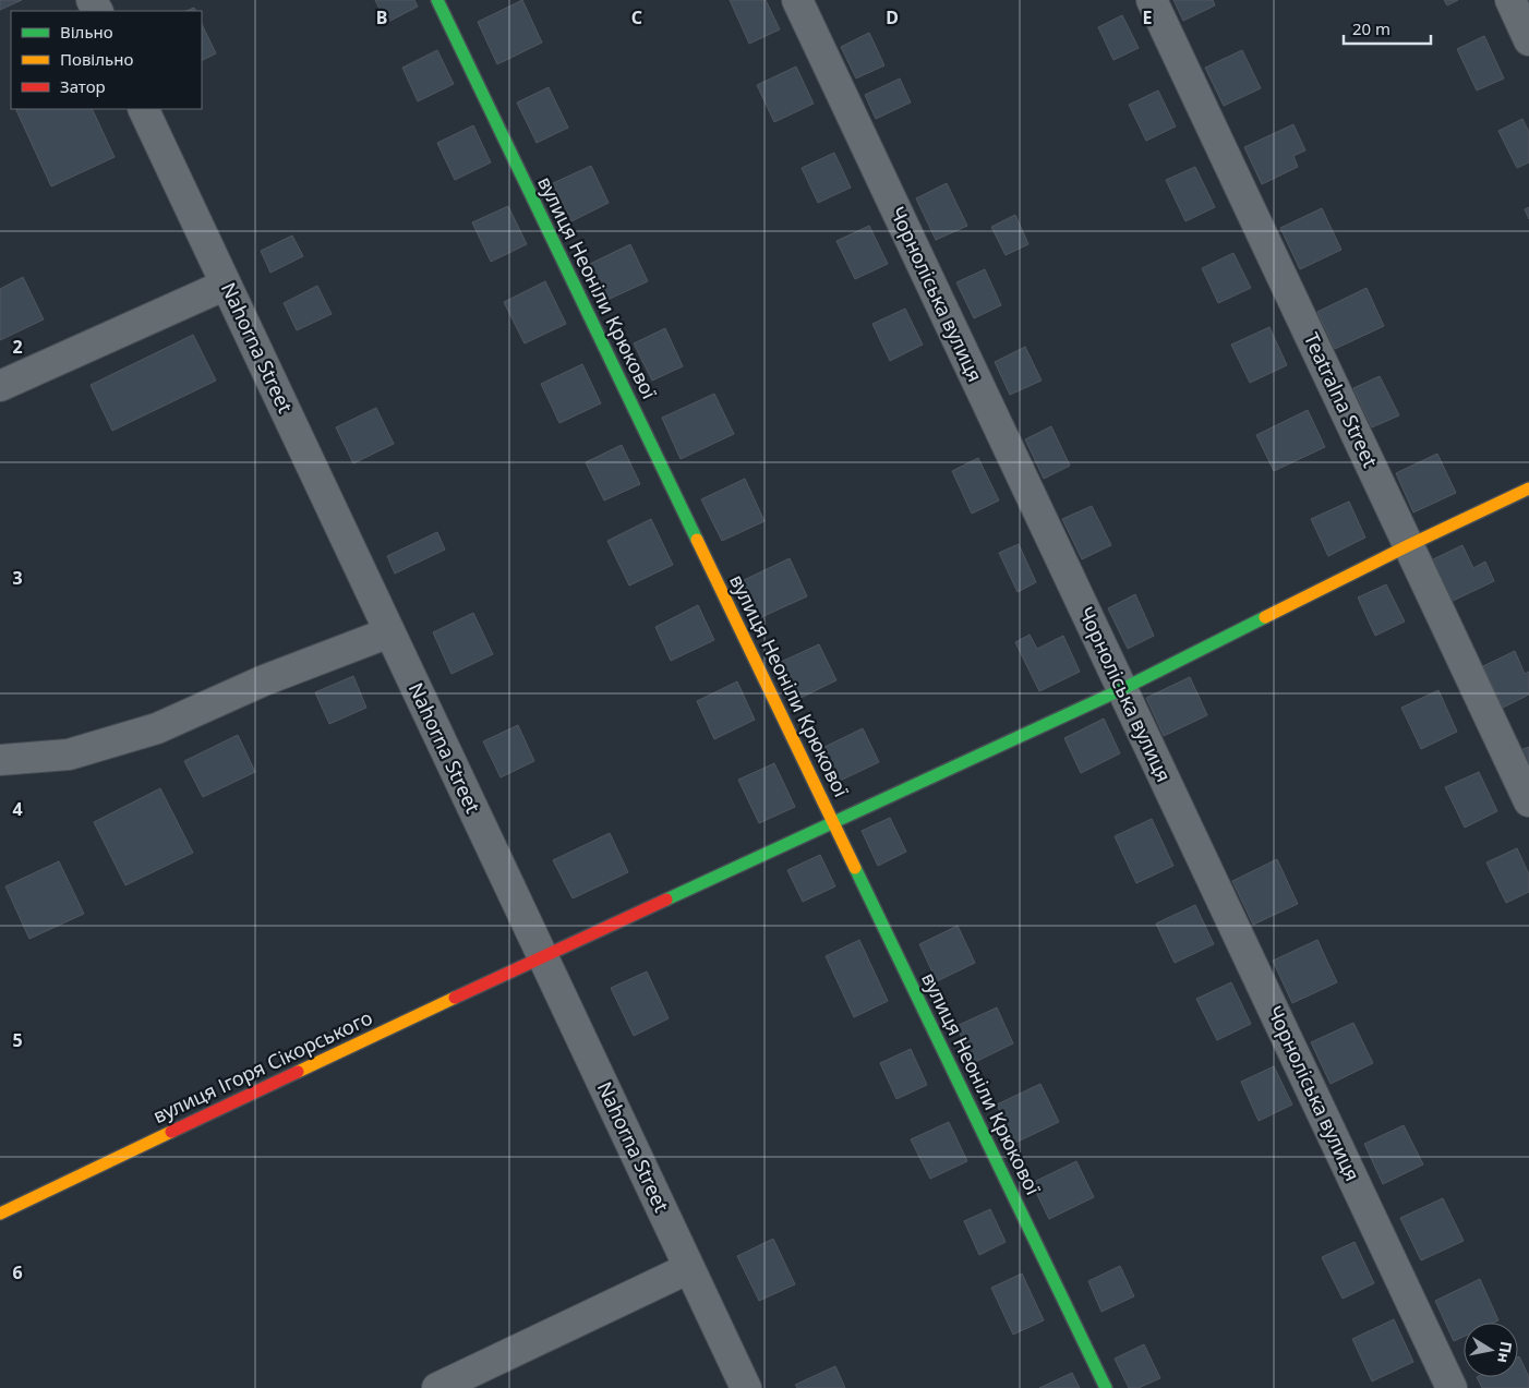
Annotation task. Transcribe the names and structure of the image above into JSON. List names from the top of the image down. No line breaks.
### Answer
{"streets":{"street":["вулиця Неоніли Крюкової","Чорноліська вулиця","Nahorna Street","Teatralna Street","вулиця Ігоря Сікорського"]},"crossings":[["вулиця Неоніли Крюкової","вулиця Ігоря Сікорського"],["Чорноліська вулиця","вулиця Ігоря Сікорського"],["Nahorna Street","вулиця Ігоря Сікорського"],["Teatralna Street","вулиця Ігоря Сікорського"]],"legend":["Вільно","Повільно","Затор"],"scale_bar":"20 m","north":"right","grid":{"columns":["B","C","D","E"],"rows":["2","3","4","5","6"]}}
